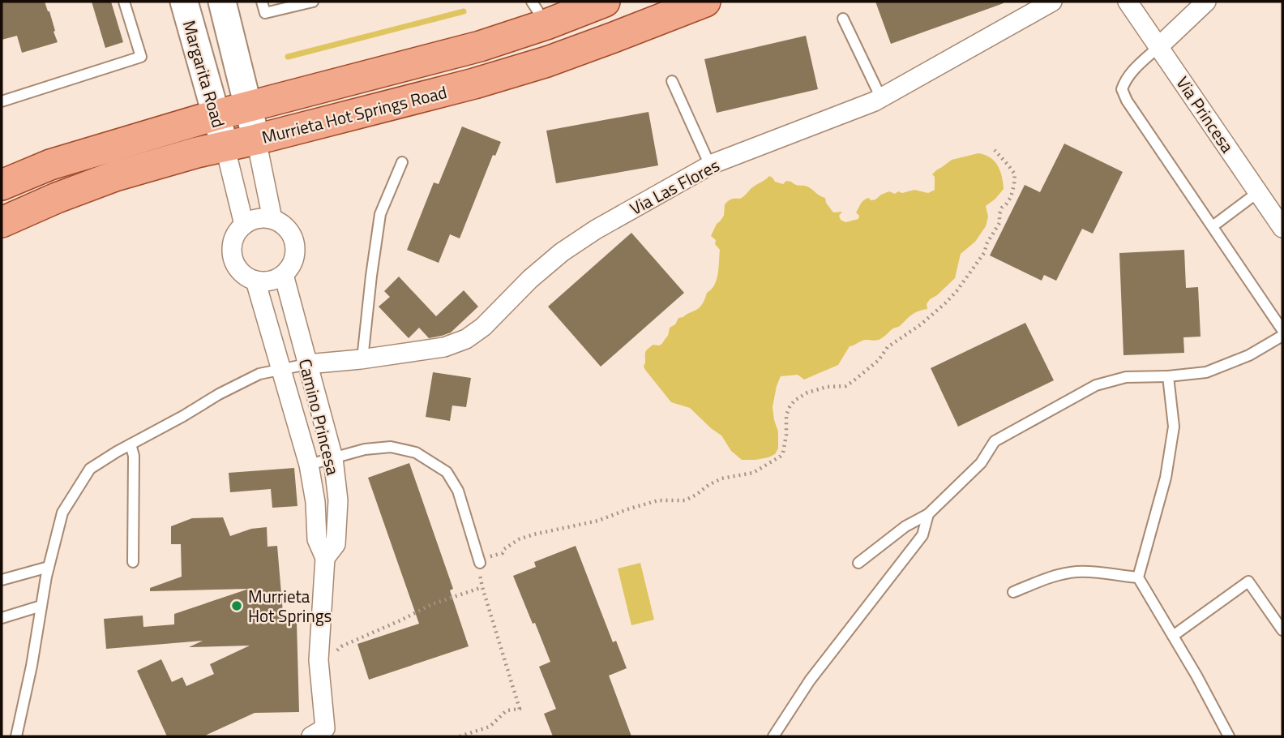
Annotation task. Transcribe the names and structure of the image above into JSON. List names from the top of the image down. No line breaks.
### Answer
{"streets":{"main road":["Margarita Road","Murrieta Hot Springs Road"],"street":["Via Princesa","Via Las Flores","Camino Princesa"]},"crossings":[["Margarita Road","Murrieta Hot Springs Road"],["Via Las Flores","Camino Princesa"]],"places":["Murrieta Hot Springs"]}
